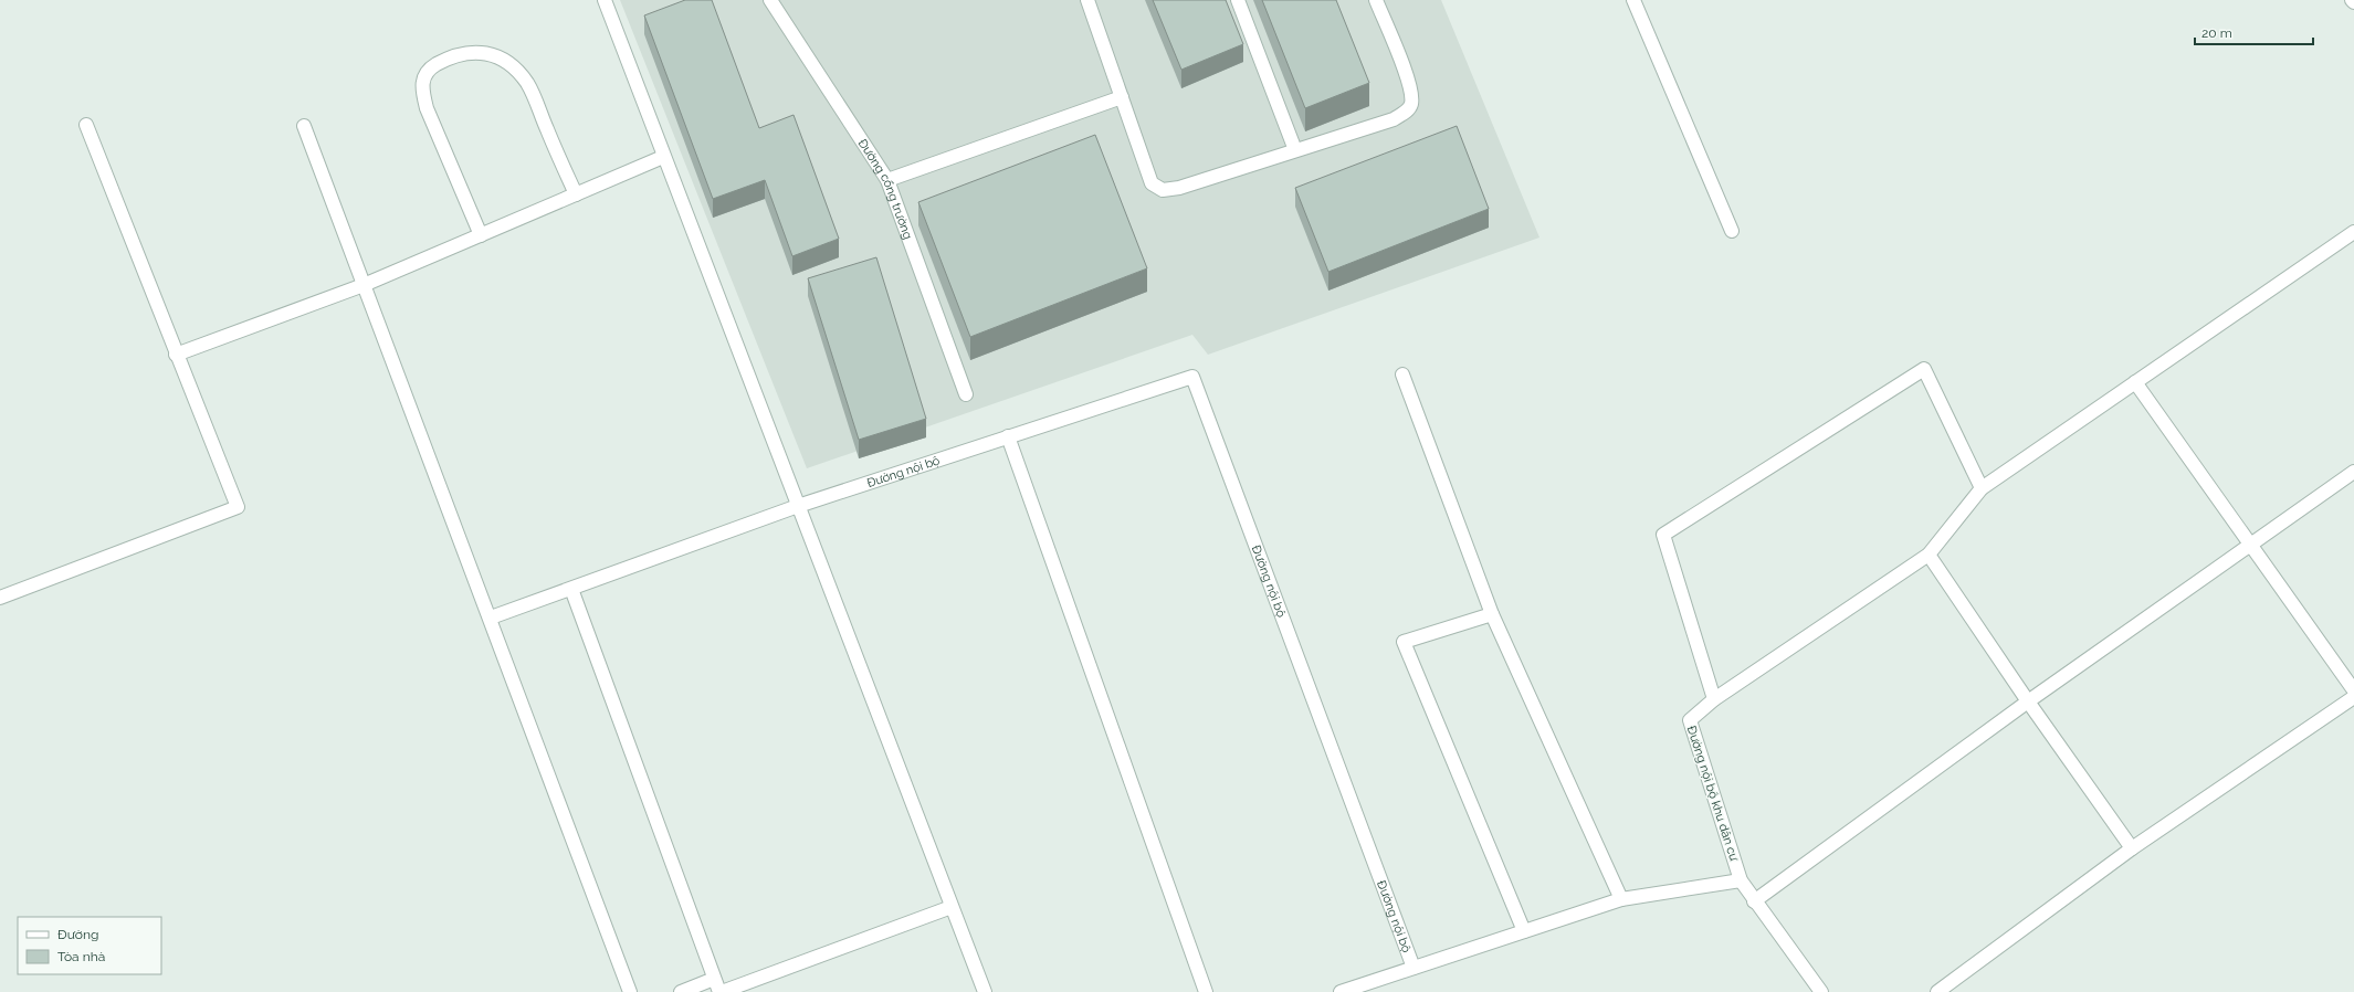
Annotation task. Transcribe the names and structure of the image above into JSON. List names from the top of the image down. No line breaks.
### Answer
{"streets":{"street":["Đường cổng trường","Đường nội bộ","Đường nội bộ khu dân cư"]},"legend":["Đường","Tòa nhà"],"scale_bar":"20 m"}
